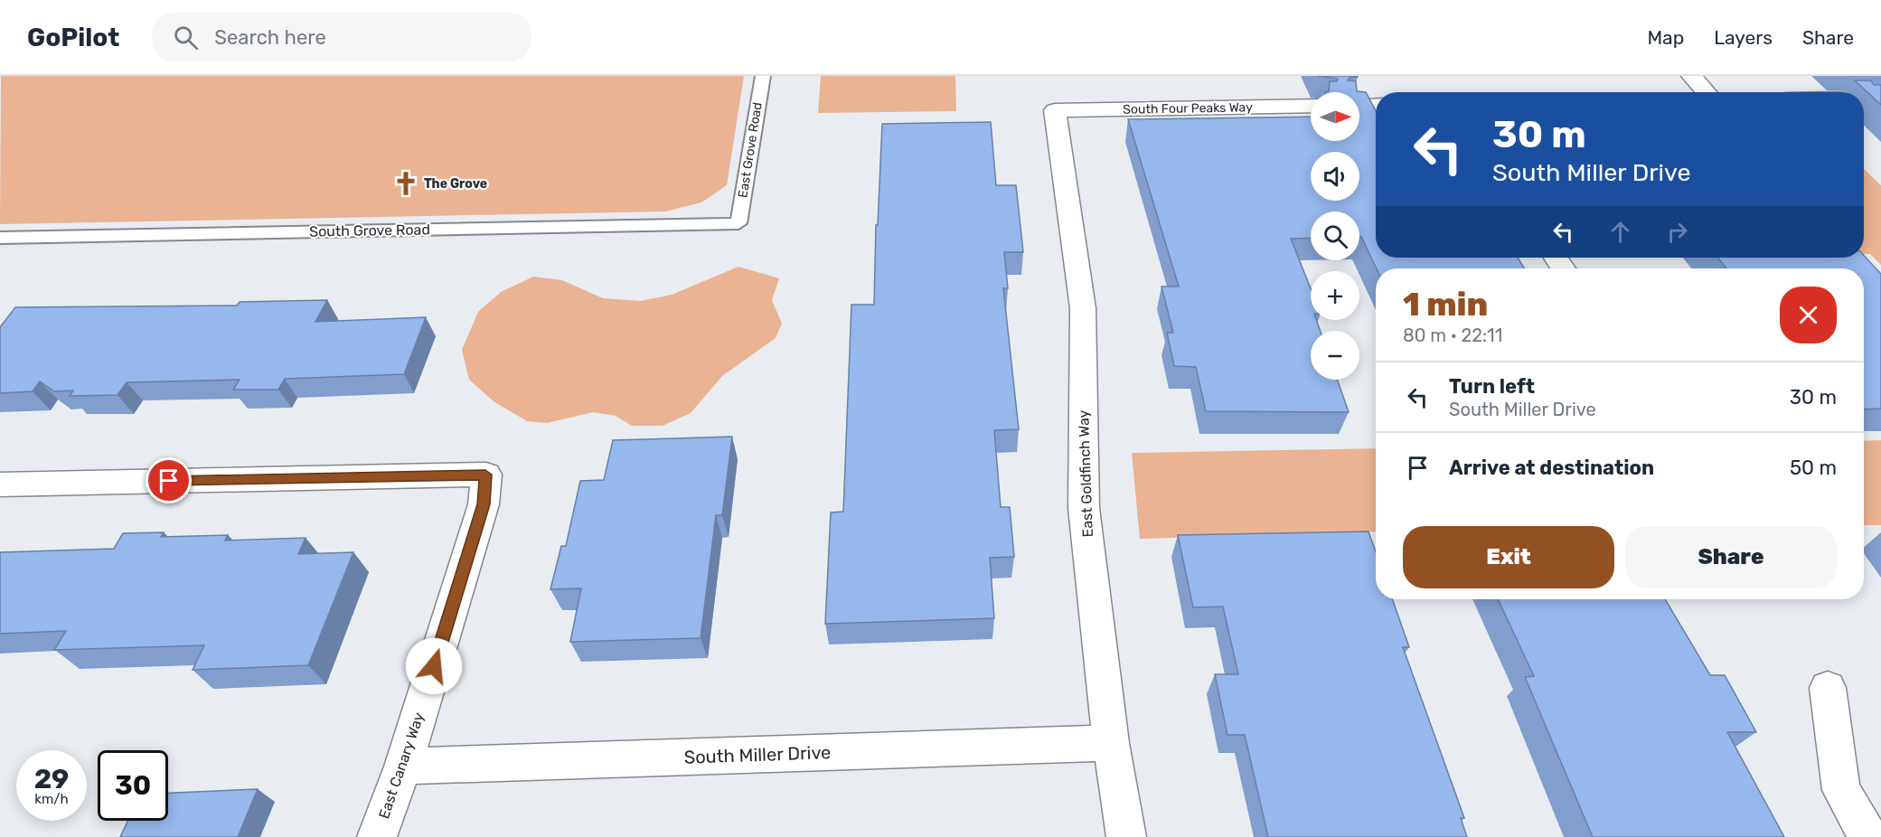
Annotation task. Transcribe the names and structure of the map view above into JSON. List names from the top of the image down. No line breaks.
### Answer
{"streets":{"street":["South Four Peaks Way","East Goldfinch Way","South Miller Drive","East Canary Way"],"lane":["East Grove Road","South Grove Road"]},"crossings":[["South Four Peaks Way","East Goldfinch Way"],["East Grove Road","South Grove Road"],["East Goldfinch Way","South Miller Drive"],["South Miller Drive","East Canary Way"]],"places":{"church":["The Grove"]},"north":"right","page":{"header":"GoPilot","search":"Search here","nav":["Map","Layers","Share"],"map_buttons":["+","−"],"turn":["30 m","South Miller Drive"],"heading":["1 min","80 m · 22:11"],"list":[{"name":"Turn left","note":"South Miller Drive","value":"30 m"},{"name":"Arrive at destination","value":"50 m"}],"buttons":["Exit","Share"],"speed":"29 km/h","limit":"30"}}
